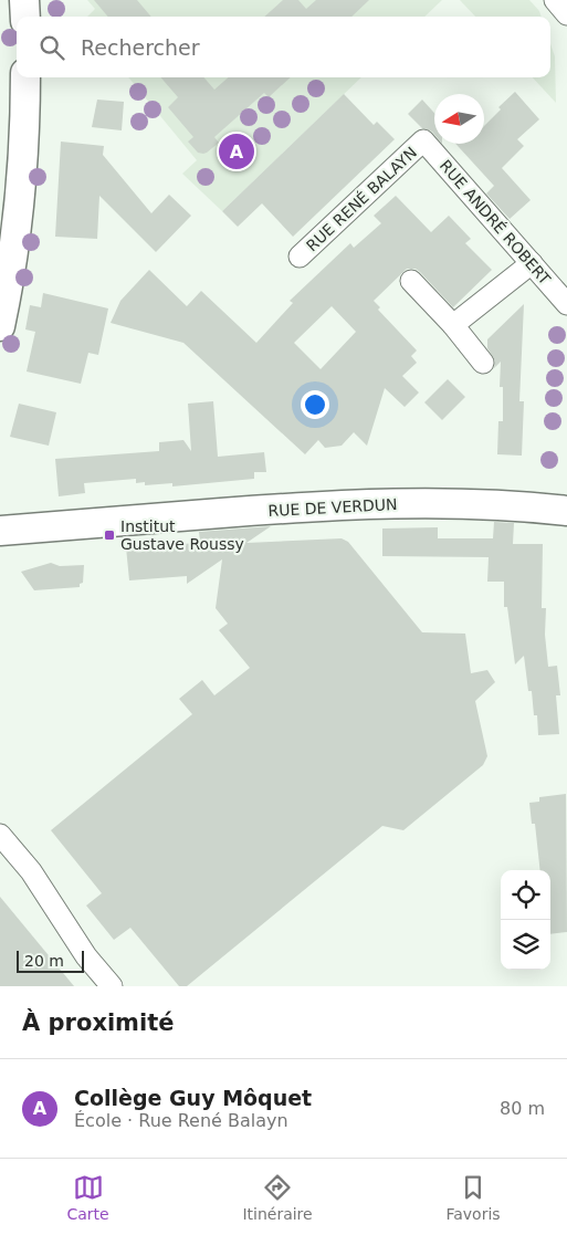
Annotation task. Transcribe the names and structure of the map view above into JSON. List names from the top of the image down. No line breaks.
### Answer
{"streets":{"street":["RUE RENÉ BALAYN","RUE ANDRÉ ROBERT","RUE DE VERDUN"]},"crossings":[["RUE RENÉ BALAYN","RUE ANDRÉ ROBERT"]],"places":{"transit":["Institut Gustave Roussy"]},"scale_bar":"20 m","north":"left","page":{"search":"Rechercher","pins":"A","scale":"20 m","heading":"À proximité","list":[{"mark":"A","name":"Collège Guy Môquet","note":"École · Rue René Balayn","value":"80 m"}],"nav":["Carte","Itinéraire","Favoris"]}}
